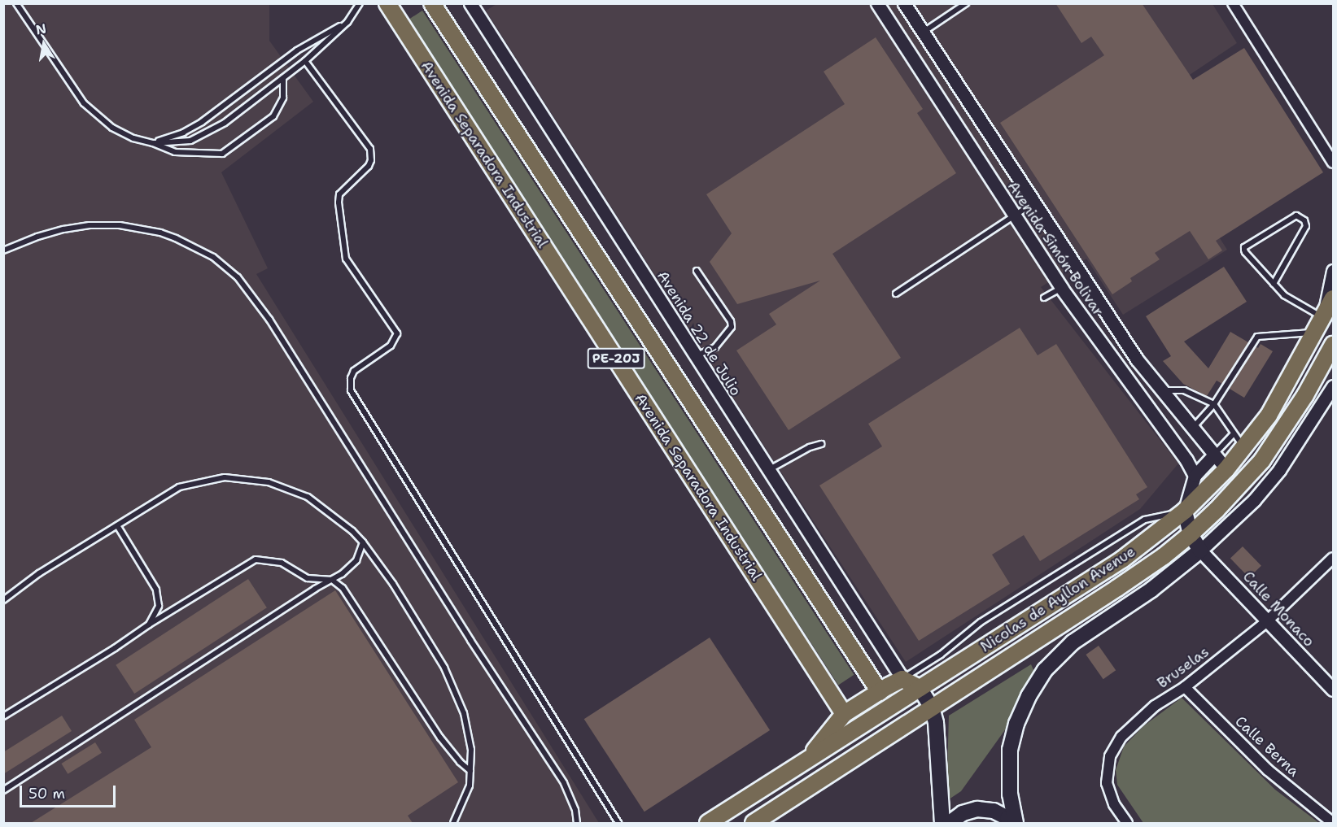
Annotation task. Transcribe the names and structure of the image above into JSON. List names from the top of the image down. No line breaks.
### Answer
{"streets":{"main road":["Avenida Separadora Industrial","PE-20J","Nicolas de Ayllon Avenue"],"street":["Avenida Simón Bolivar","Avenida 22 de Julio","Calle Monaco","Bruselas","Calle Berna"]},"crossings":[["Avenida Simón Bolivar","Nicolas de Ayllon Avenue"],["Calle Monaco","Bruselas"],["Bruselas","Calle Berna"]],"scale_bar":"50 m","north":"top"}
